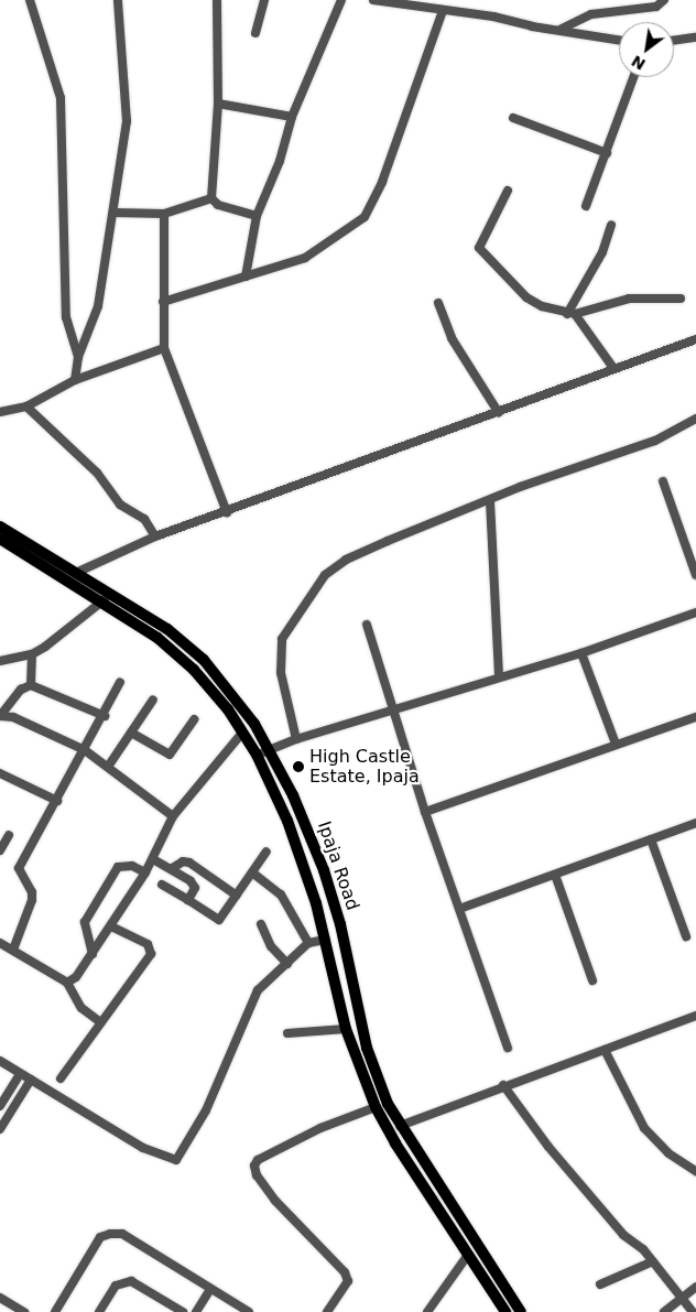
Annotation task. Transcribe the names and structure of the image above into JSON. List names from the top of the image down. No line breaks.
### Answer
{"streets":{"main road":["Ipaja Road"]},"places":["High Castle Estate, Ipaja"],"north":"bottom left"}
